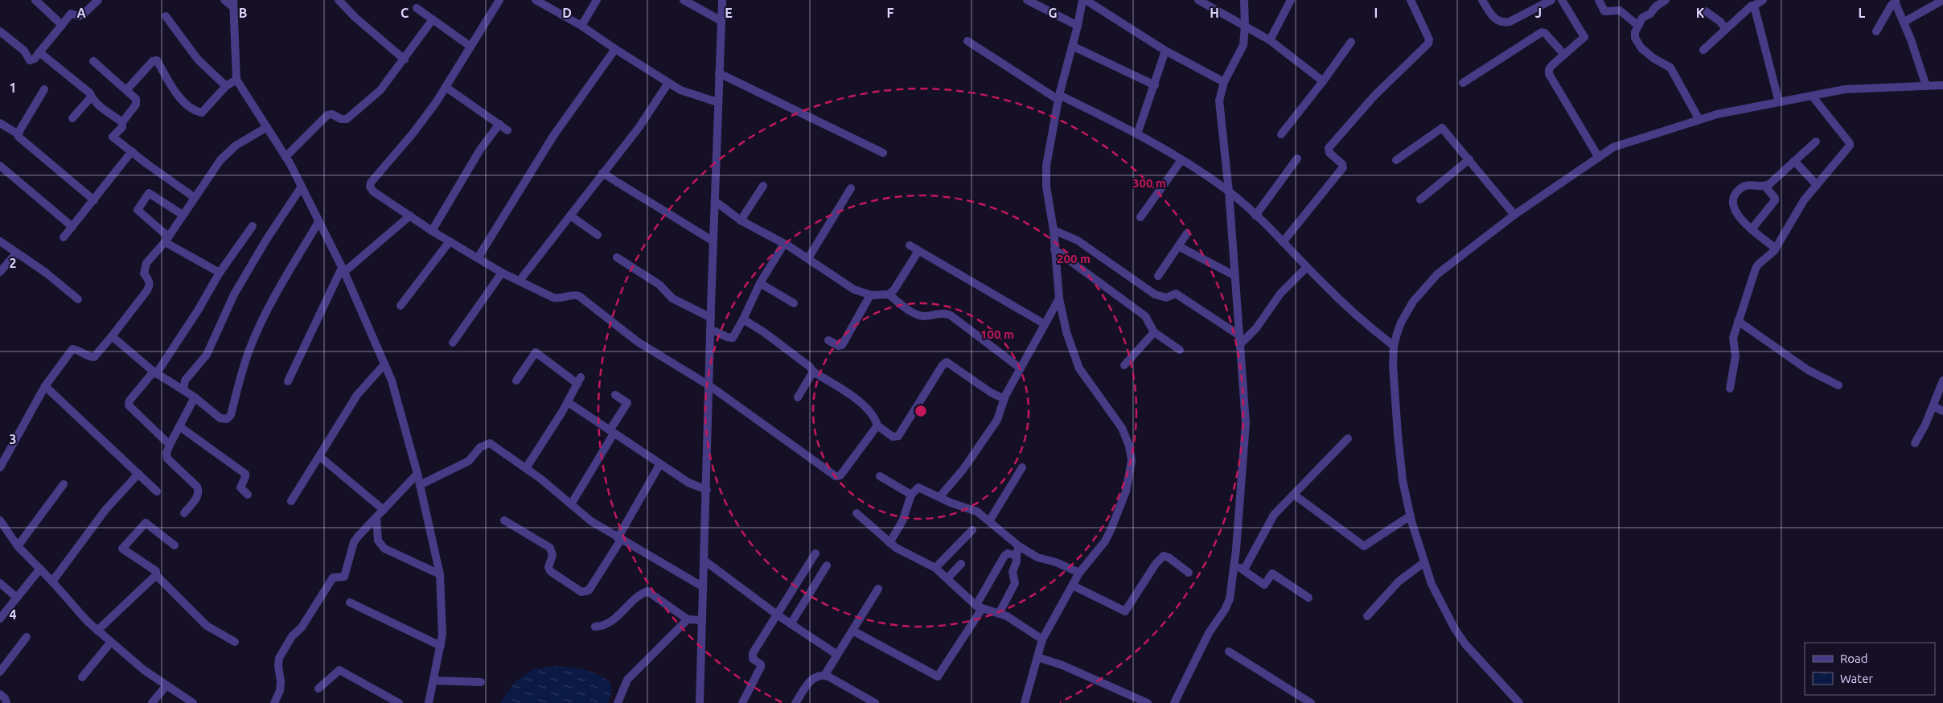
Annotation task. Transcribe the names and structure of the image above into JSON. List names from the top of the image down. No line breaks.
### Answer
{"legend":["Road","Water"],"grid":{"columns":["A","B","C","D","E","F","G","H","I","J","K","L"],"rows":["1","2","3","4"]},"rings":["300 m","200 m","100 m"]}
